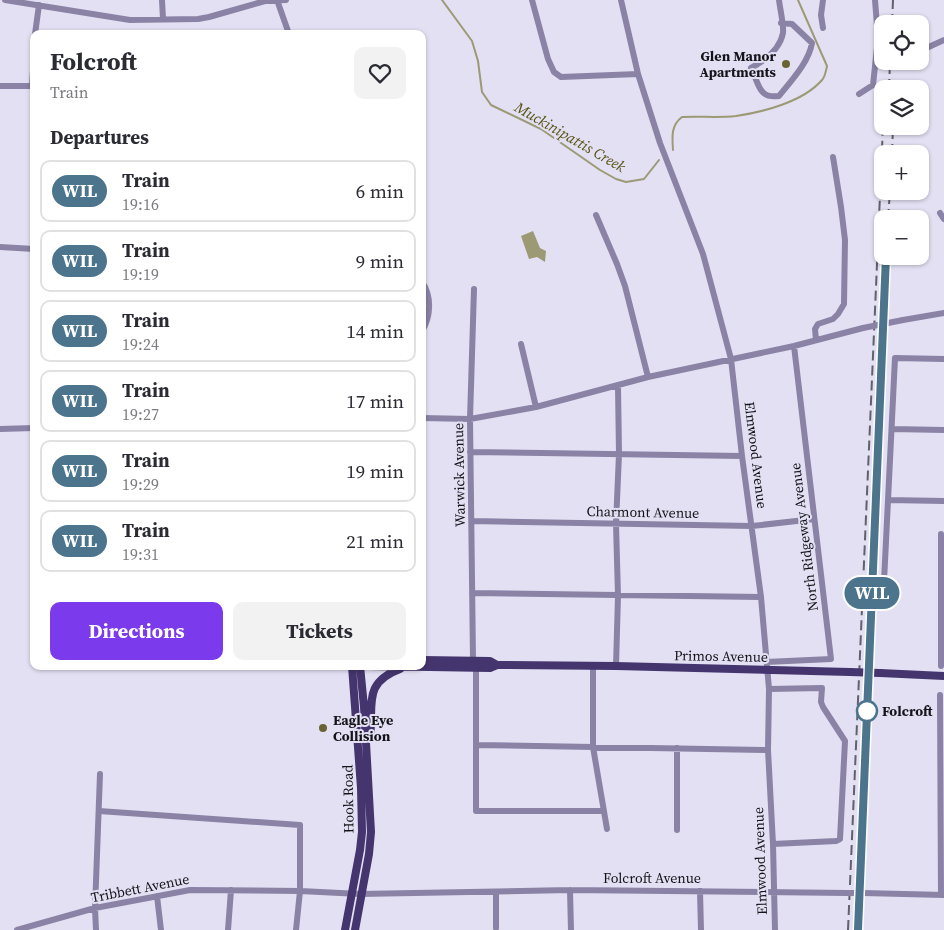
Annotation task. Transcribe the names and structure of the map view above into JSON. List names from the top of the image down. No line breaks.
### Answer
{"streets":{"main road":["Primos Avenue","Hook Road"],"street":["Elmwood Avenue","Warwick Avenue","Charmont Avenue","North Ridgeway Avenue","Folcroft Avenue","Tribbett Avenue"]},"crossings":[["Elmwood Avenue","Charmont Avenue"],["Elmwood Avenue","North Ridgeway Avenue"],["Elmwood Avenue","Primos Avenue"],["Elmwood Avenue","Folcroft Avenue"],["Warwick Avenue","Charmont Avenue"],["Warwick Avenue","Primos Avenue"],["Charmont Avenue","North Ridgeway Avenue"],["North Ridgeway Avenue","Primos Avenue"],["Hook Road","Folcroft Avenue"],["Hook Road","Tribbett Avenue"],["Folcroft Avenue","Tribbett Avenue"]],"water":["Muckinipattis Creek"],"places":["Glen Manor Apartments","Folcroft","Eagle Eye Collision"],"page":{"on_map":"WIL","map_buttons":["+","−"],"heading":[["Folcroft","Train"],"Departures"],"list":[{"mark":"WIL","name":"Train","note":"19:16","value":"6 min"},{"mark":"WIL","name":"Train","note":"19:19","value":"9 min"},{"mark":"WIL","name":"Train","note":"19:24","value":"14 min"},{"mark":"WIL","name":"Train","note":"19:27","value":"17 min"},{"mark":"WIL","name":"Train","note":"19:29","value":"19 min"},{"mark":"WIL","name":"Train","note":"19:31","value":"21 min"}],"buttons":["Directions","Tickets"]}}
